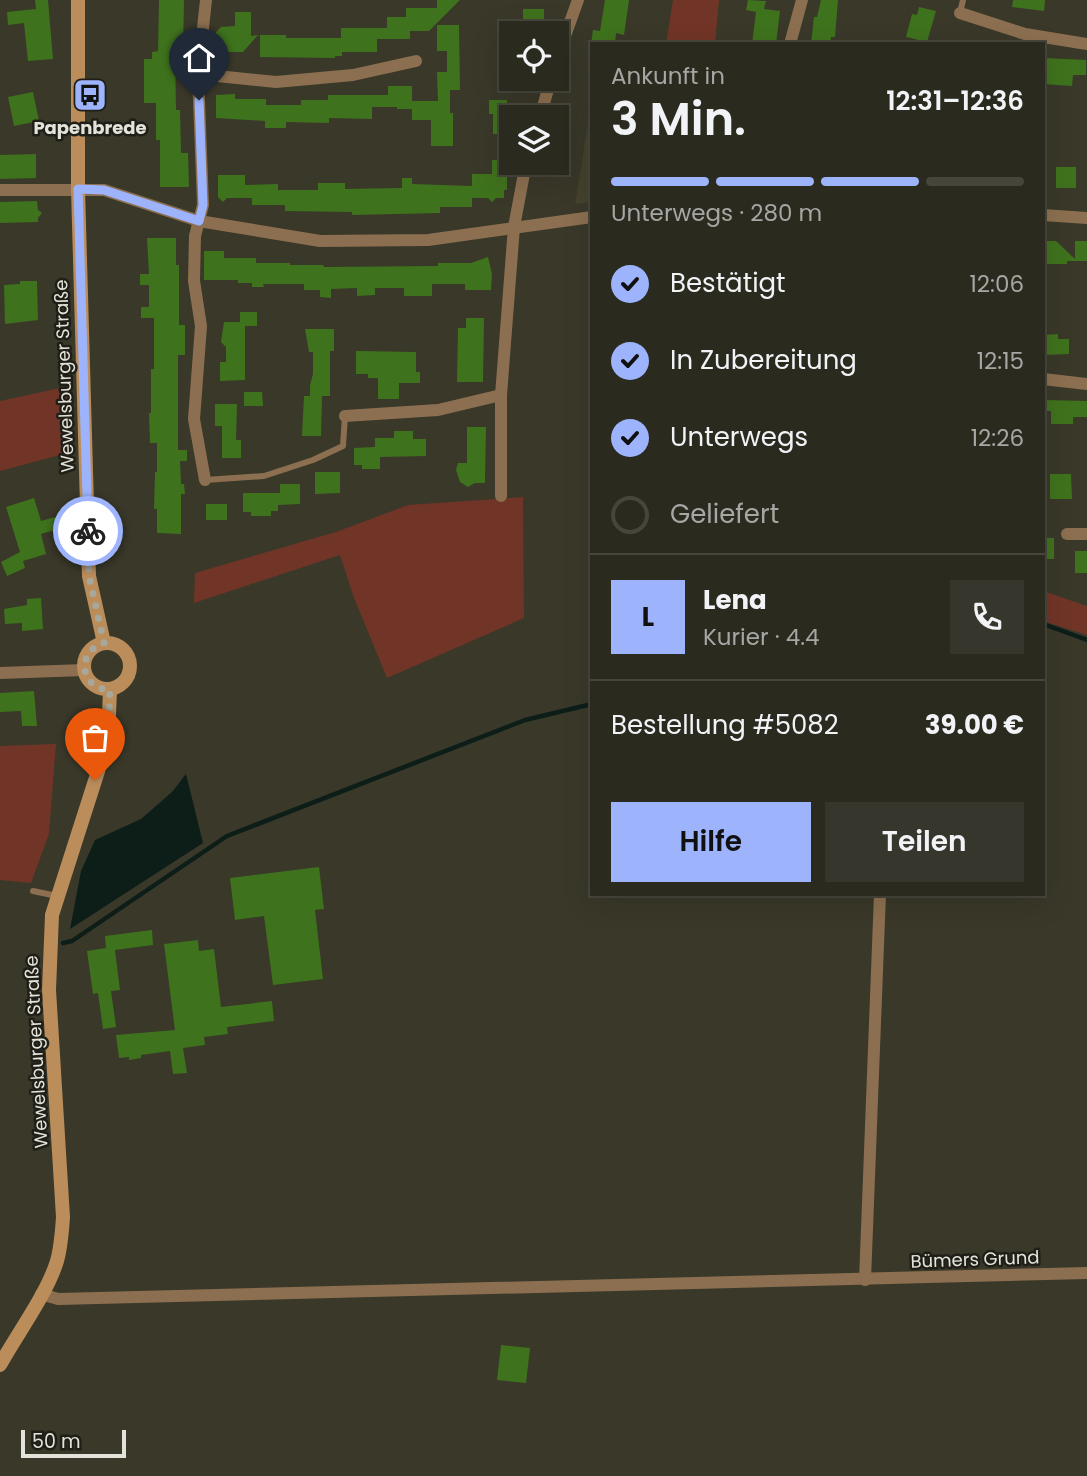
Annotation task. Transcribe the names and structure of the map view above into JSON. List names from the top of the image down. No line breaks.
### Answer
{"streets":{"main road":["Wewelsburger Straße"],"street":["Bümers Grund"]},"crossings":[["Wewelsburger Straße","Bümers Grund"]],"places":{"bus stop":["Papenbrede"]},"scale_bar":"50 m","page":{"heading":["3 Min.","Ankunft in","12:31–12:36"],"panel":["Lena","Kurier · 4.4","Bestellung #5082","39.00 €"],"bar":"Unterwegs · 280 m","list":[["Bestätigt","12:06"],["In Zubereitung","12:15"],["Unterwegs","12:26"],"Geliefert"],"round":"L","buttons":["Hilfe","Teilen"],"scale":"50 m"}}
